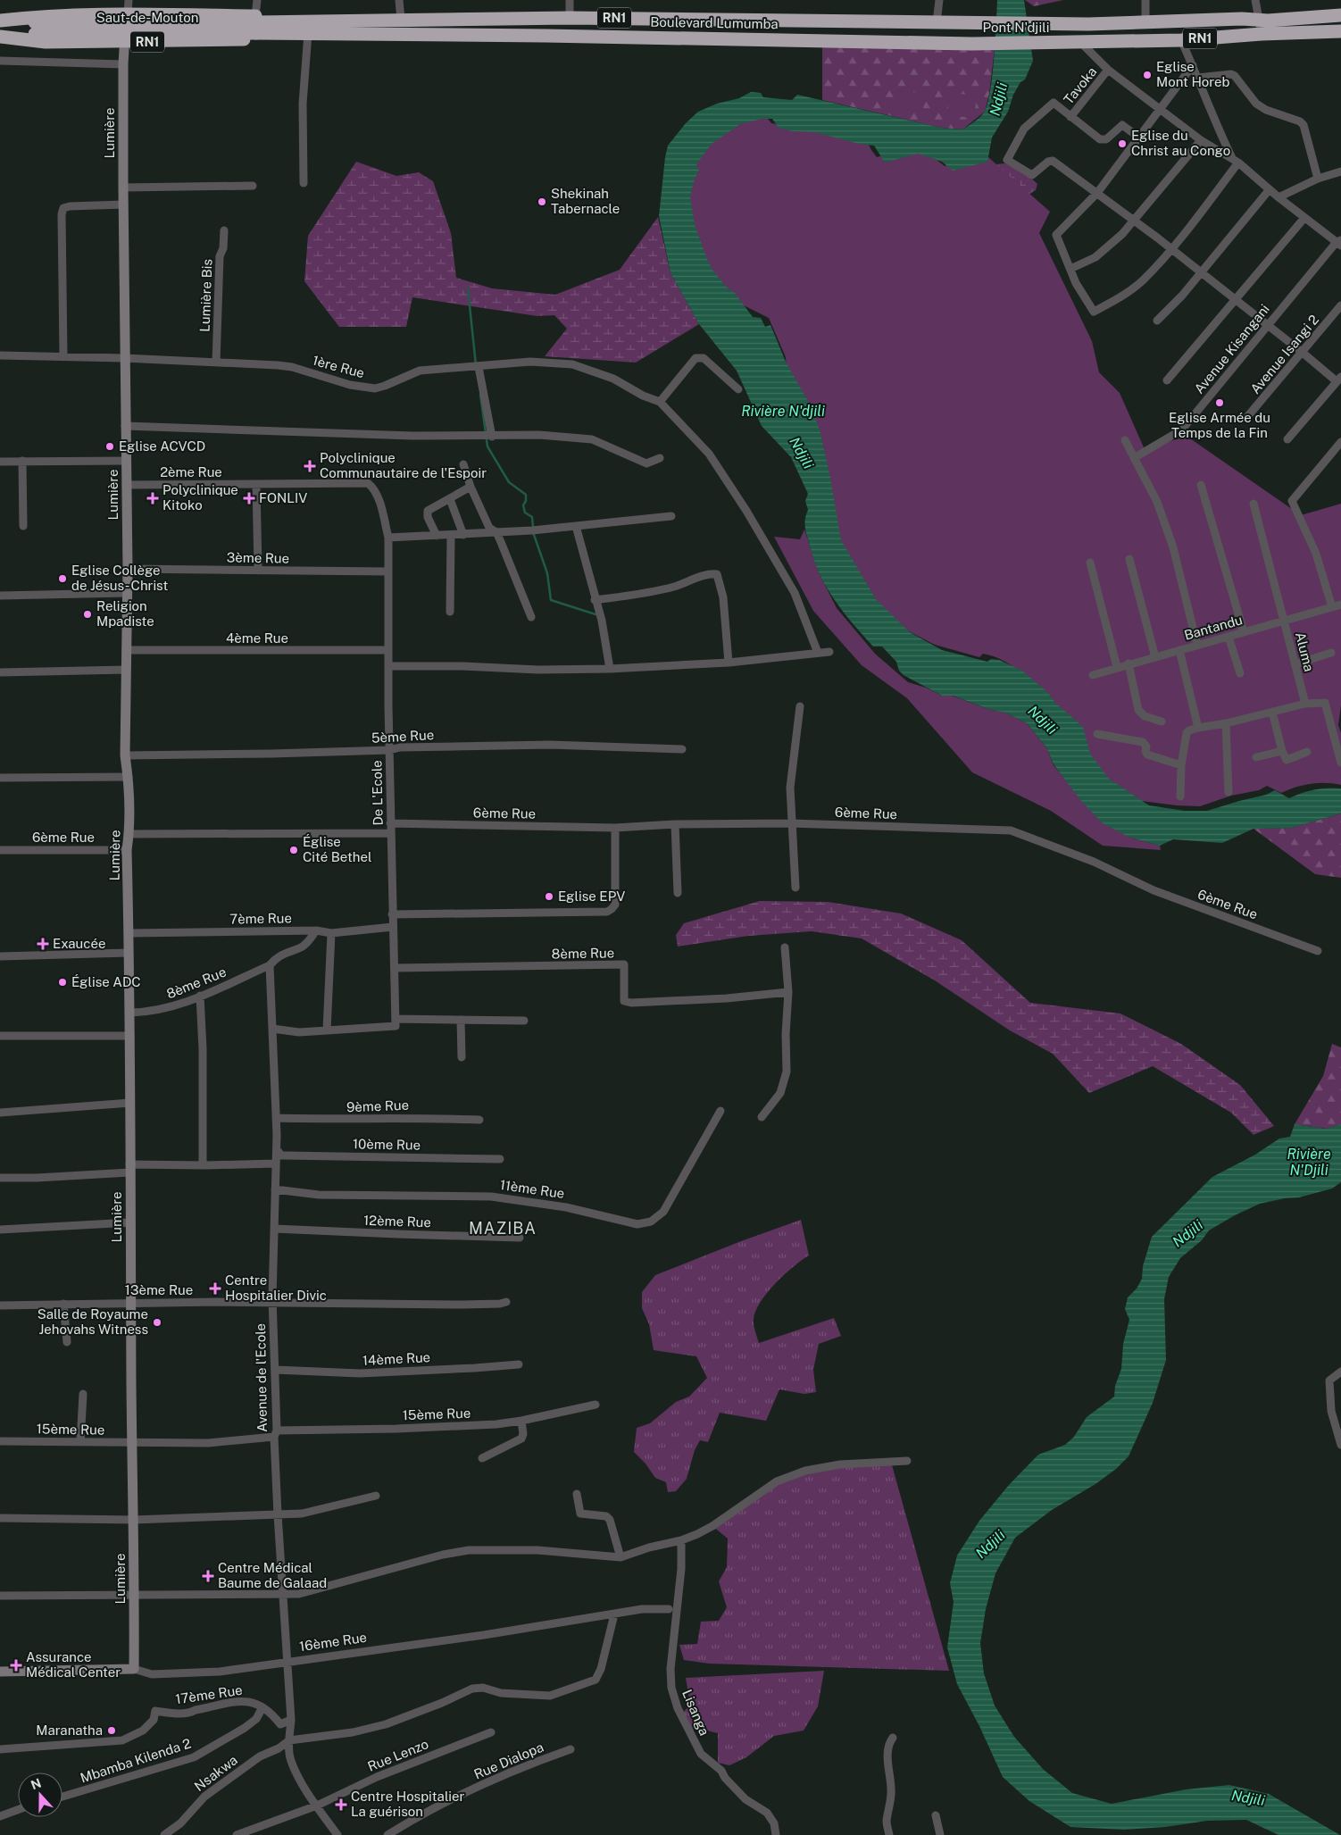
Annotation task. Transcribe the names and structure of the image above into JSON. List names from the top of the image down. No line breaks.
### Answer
{"streets":{"highway":["Saut-de-Mouton","RN1","Boulevard Lumumba","Pont N'djili"],"street":["Tavoka","Lumière","Lumière Bis","Avenue Kisangani","Avenue Isangi 2","1ère Rue","2ème Rue","3ème Rue","Bantandu","4ème Rue","Aluma","5ème Rue","De L'Ecole","6ème Rue","7ème Rue","8ème Rue","9ème Rue","10ème Rue","11ème Rue","12ème Rue","13ème Rue","14ème Rue","Avenue de l'Ecole","15ème Rue","16ème Rue","17ème Rue","Lisanga","Rue Lenzo","Mbamba Kilenda 2","Rue Dialopa","Nsakwa"]},"crossings":[["Saut-de-Mouton","RN1"],["Saut-de-Mouton","Boulevard Lumumba"],["RN1","Boulevard Lumumba"],["RN1","Pont N'djili"],["RN1","Lumière"],["Boulevard Lumumba","Pont N'djili"],["Lumière","1ère Rue"],["Lumière","2ème Rue"],["Lumière","3ème Rue"],["Lumière","4ème Rue"],["Lumière","5ème Rue"],["Lumière","6ème Rue"],["Lumière","7ème Rue"],["Lumière","8ème Rue"],["Lumière","13ème Rue"],["Lumière","15ème Rue"],["Lumière","16ème Rue"],["Lumière Bis","1ère Rue"],["2ème Rue","De L'Ecole"],["3ème Rue","De L'Ecole"],["Bantandu","Aluma"],["4ème Rue","De L'Ecole"],["5ème Rue","De L'Ecole"],["De L'Ecole","6ème Rue"],["De L'Ecole","7ème Rue"],["De L'Ecole","8ème Rue"],["8ème Rue","Avenue de l'Ecole"],["9ème Rue","Avenue de l'Ecole"],["10ème Rue","Avenue de l'Ecole"],["11ème Rue","Avenue de l'Ecole"],["12ème Rue","Avenue de l'Ecole"],["13ème Rue","Avenue de l'Ecole"],["14ème Rue","Avenue de l'Ecole"],["Avenue de l'Ecole","15ème Rue"],["Avenue de l'Ecole","16ème Rue"],["Avenue de l'Ecole","17ème Rue"],["Avenue de l'Ecole","Rue Lenzo"],["Avenue de l'Ecole","Nsakwa"],["17ème Rue","Mbamba Kilenda 2"]],"districts":["MAZIBA"],"water":["Ndjili","Rivière N'djili","Rivière N'Djili"],"places":{"other":["Eglise Mont Horeb","Eglise du Christ au Congo","Shekinah Tabernacle","Eglise Armée du Temps de la Fin","Eglise ACVCD","Eglise Collège de Jésus- Christ","Religion Mpadiste","Église Cité Bethel","Eglise EPV","Église ADC","Salle de Royaume Jehovahs Witness","Maranatha"],"health":["Polyclinique Communautaire de l'Espoir","Polyclinique Kitoko","FONLIV","Exaucée","Centre Hospitalier Divic","Centre Médical Baume de Galaad","Assurance Médical Center","Centre Hospitalier La guérison"]},"north":"top"}
